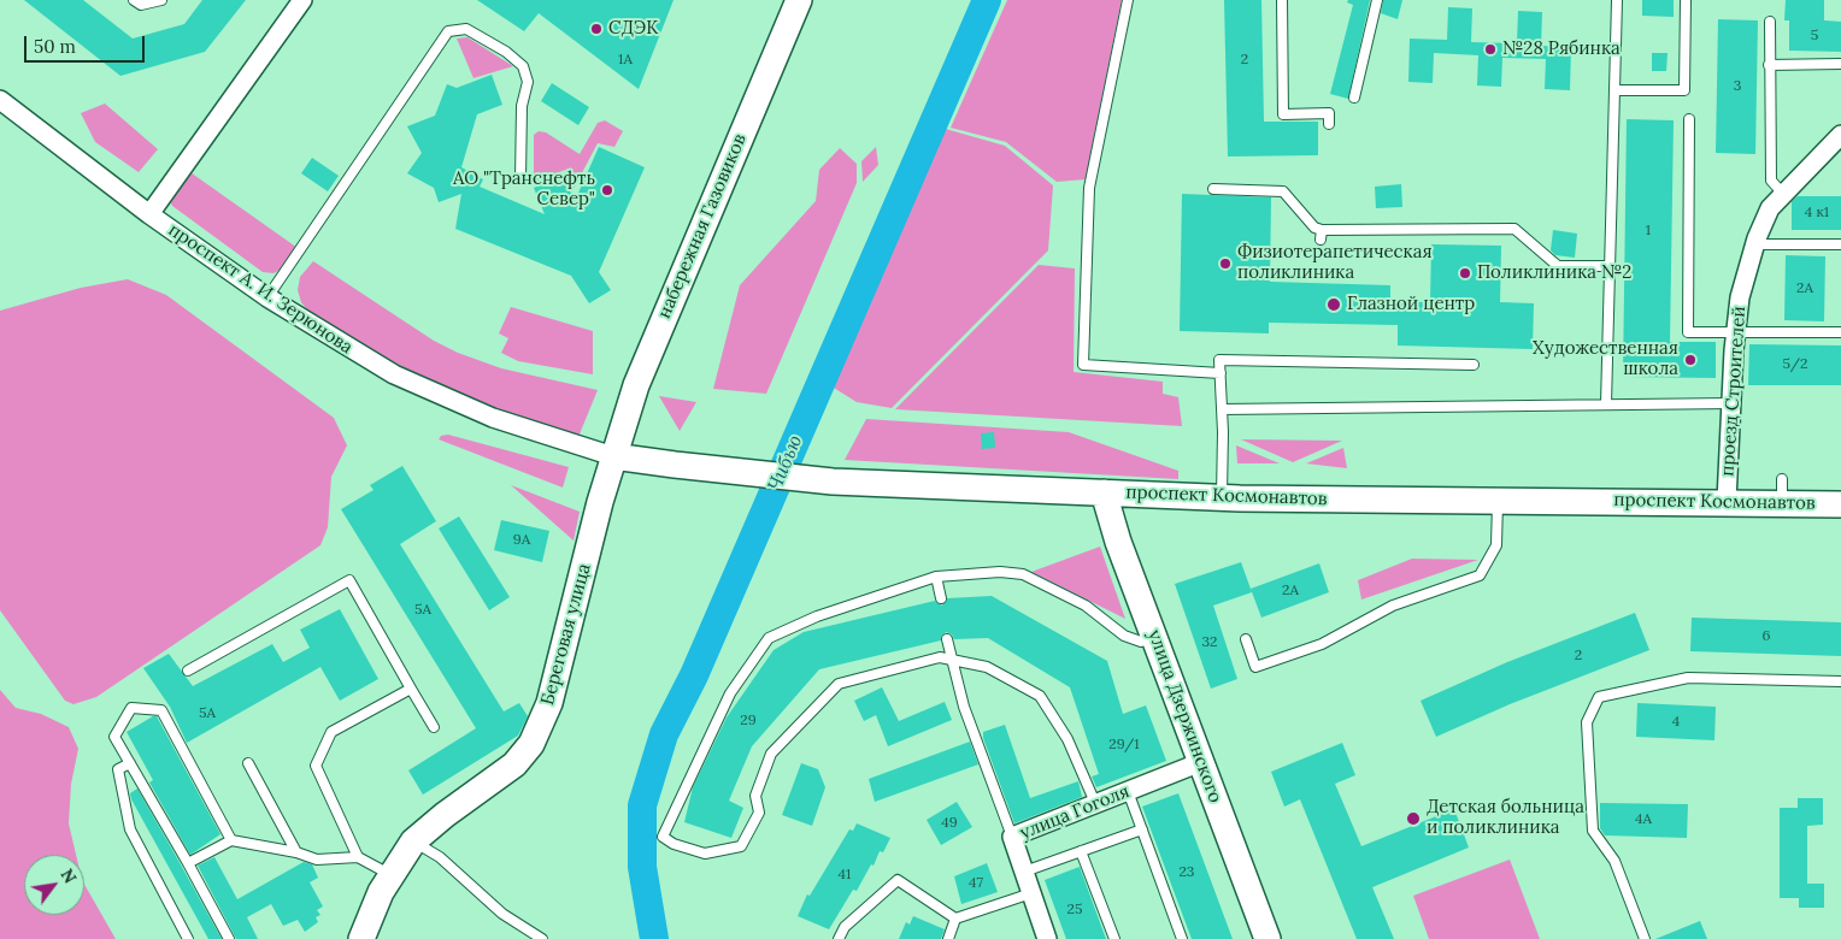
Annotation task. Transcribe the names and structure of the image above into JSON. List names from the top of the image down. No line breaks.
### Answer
{"streets":{"main road":["набережная Газовиков","проспект Космонавтов","Береговая улица","улица Дзержинского"],"street":["проспект А. И. Зерюнова","проезд Строителей","улица Гоголя"]},"crossings":[["набережная Газовиков","проспект А. И. Зерюнова"],["набережная Газовиков","проспект Космонавтов"],["набережная Газовиков","Береговая улица"],["проспект А. И. Зерюнова","проспект Космонавтов"],["проспект А. И. Зерюнова","Береговая улица"],["проезд Строителей","проспект Космонавтов"],["проспект Космонавтов","Береговая улица"],["проспект Космонавтов","улица Дзержинского"],["улица Дзержинского","улица Гоголя"]],"water":["Чибью"],"places":["СДЭК","№28 Рябинка","АО \"Транснефть Север\"","Физиотерапетическая поликлиника","Поликлиника №2","Глазной центр","Художественная школа","Детская больница и поликлиника"],"house_numbers":["5","1А","2","3","4 к1","1","2А","5/2","9А","2А","5А","6","32","2","5А","29","4","29/1","4А","49","23","41","47","25"],"scale_bar":"50 m","north":"top right"}
